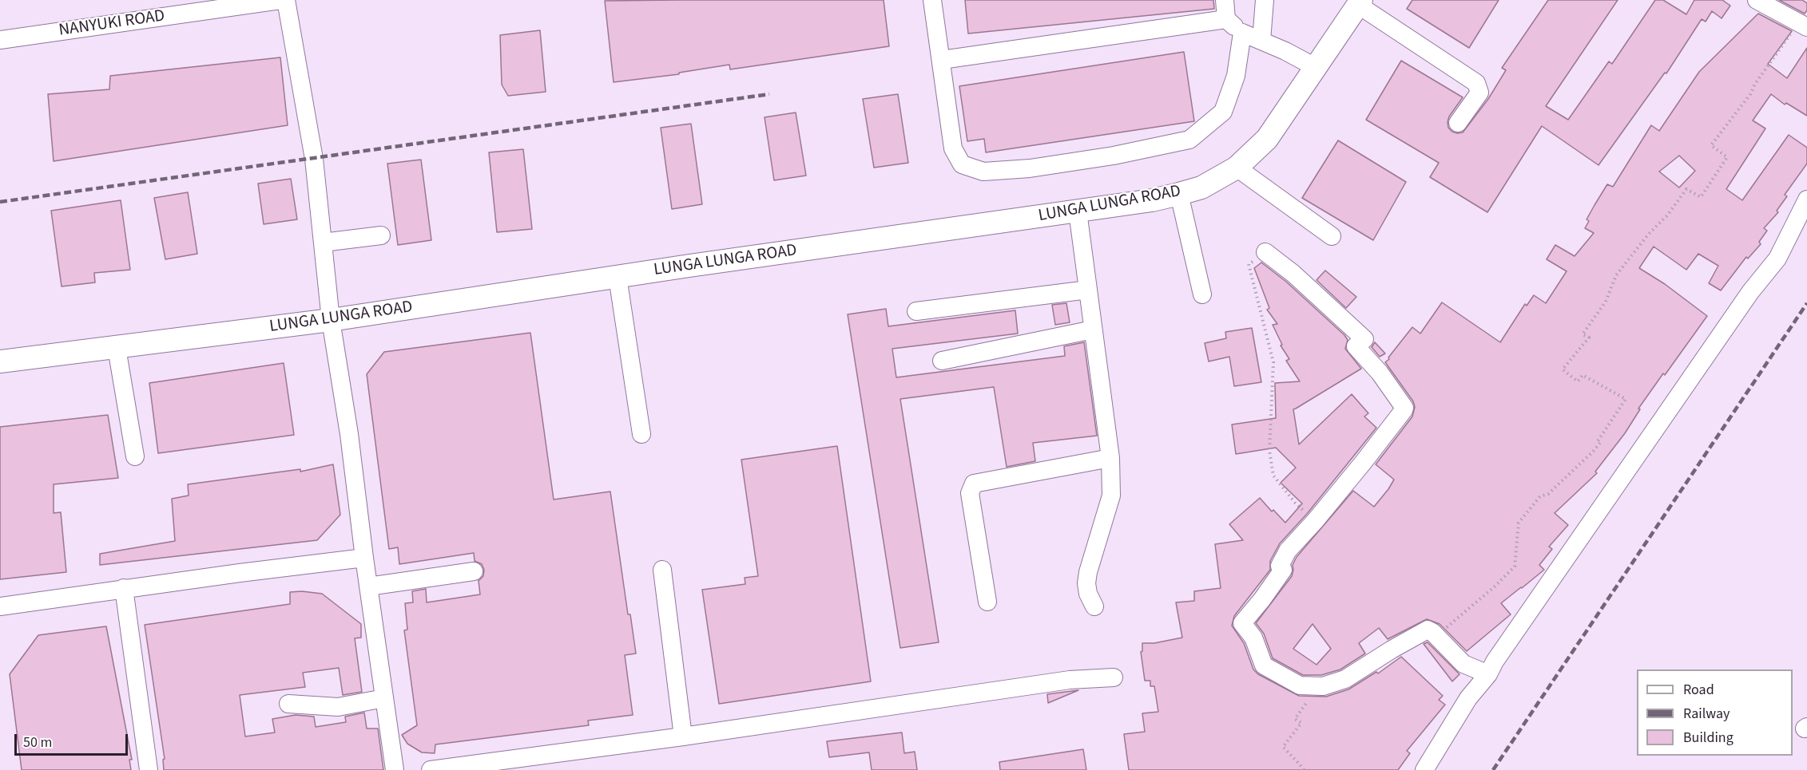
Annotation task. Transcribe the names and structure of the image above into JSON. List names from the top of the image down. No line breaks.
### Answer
{"streets":{"main road":["LUNGA LUNGA ROAD"],"street":["NANYUKI ROAD"]},"legend":["Road","Railway","Building"],"scale_bar":"50 m"}
